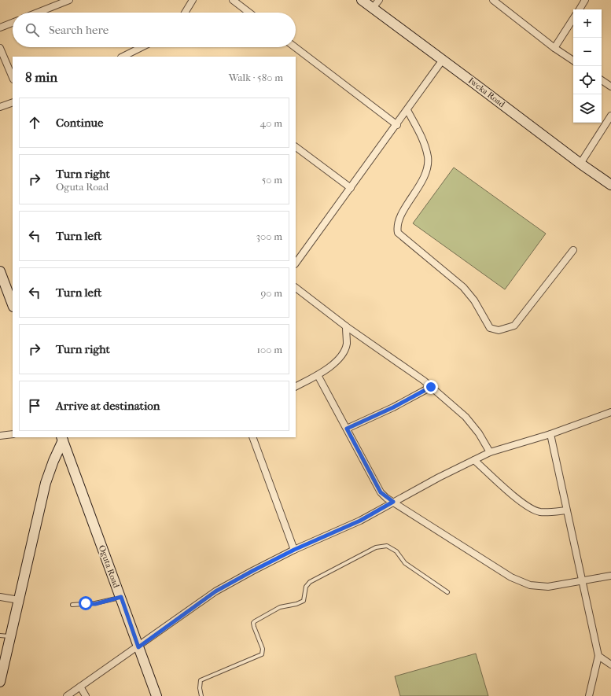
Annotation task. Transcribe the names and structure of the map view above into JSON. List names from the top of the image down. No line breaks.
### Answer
{"streets":{"main road":["Iweka Road","Oguta Road"]},"page":{"map_buttons":["+","−"],"search":"Search here","heading":["8 min","Walk · 580 m"],"list":[["Continue","40 m"],["Turn right","Oguta Road","50 m"],["Turn left","300 m"],["Turn left","90 m"],["Turn right","100 m"],"Arrive at destination"]}}
